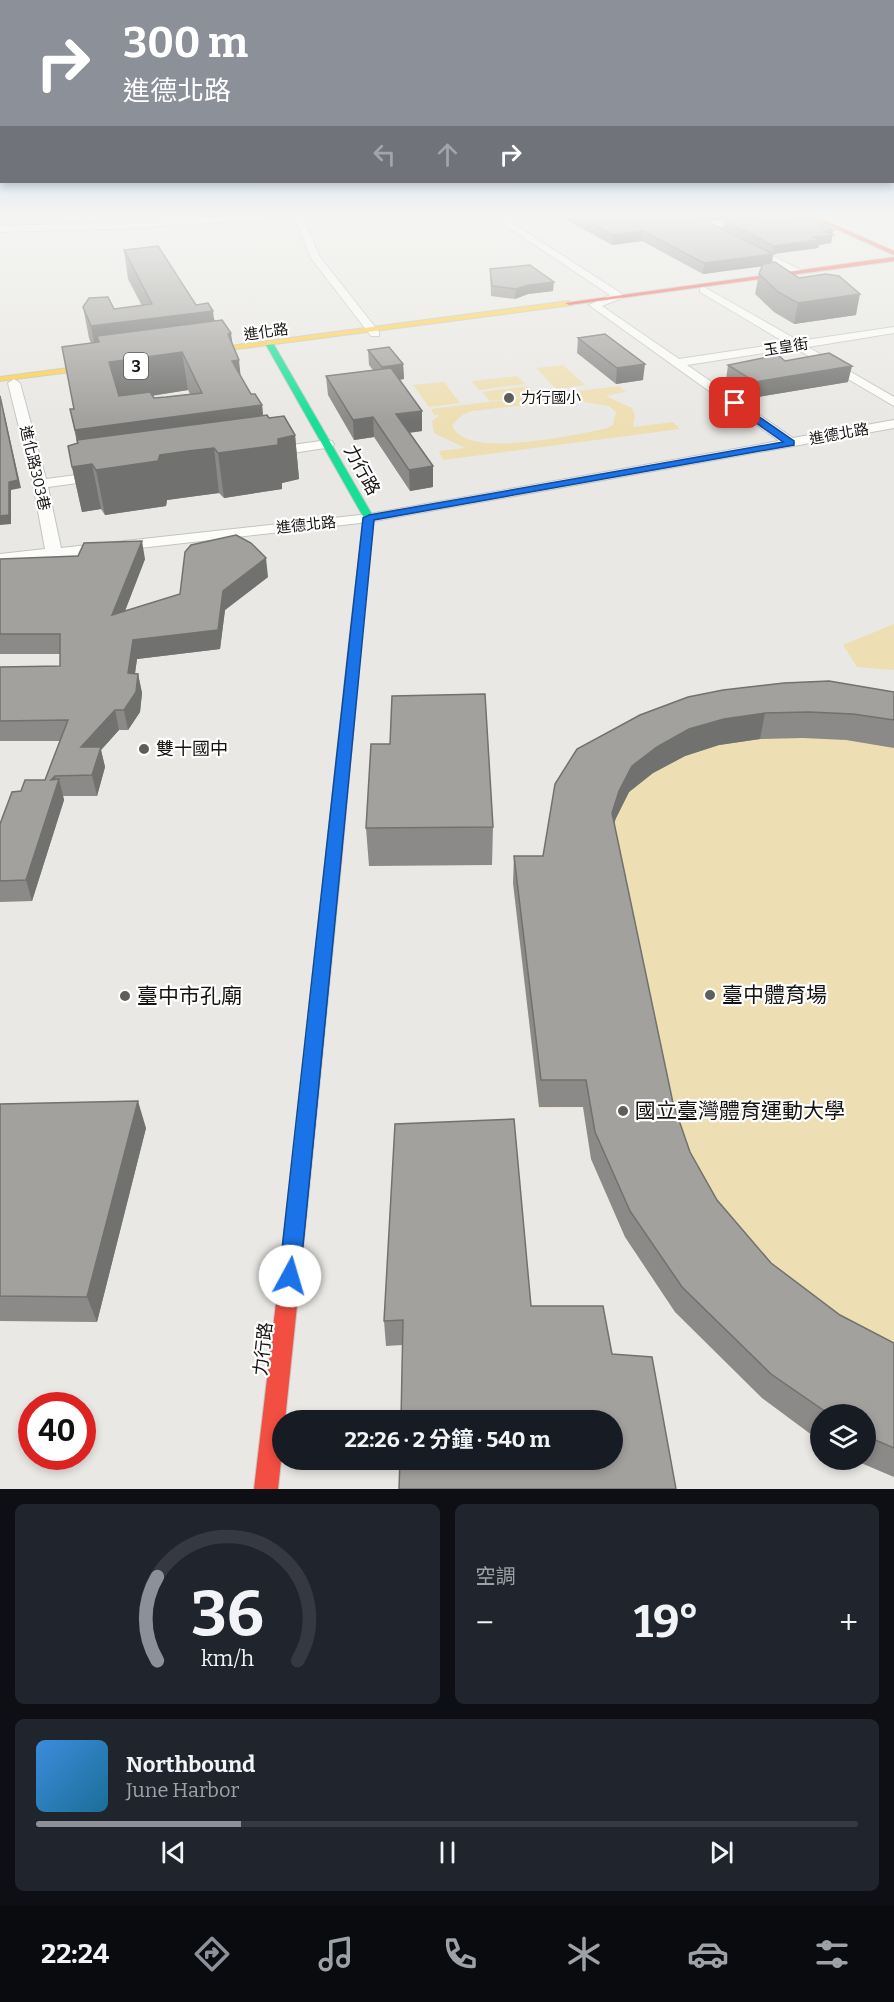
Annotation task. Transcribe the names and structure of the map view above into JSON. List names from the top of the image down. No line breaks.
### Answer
{"streets":{"main road":["進化路","3","力行路"],"street":["玉皇街","進德北路","進化路303巷"]},"crossings":[["進化路","力行路"],["3","進化路303巷"],["進德北路","進化路303巷"],["進德北路","力行路"]],"places":["力行國小","雙十國中","臺中體育場","臺中市孔廟","國立臺灣體育運動大學"],"page":{"turn":["300 m","進德北路"],"limit":"40","trip":"22:26 · 2 分鐘 · 540 m","tile":"空調","heat":["−","19°","+"],"song":["Northbound","June Harbor"],"tabs":"22:24","gauge":["36","km/h"]}}
